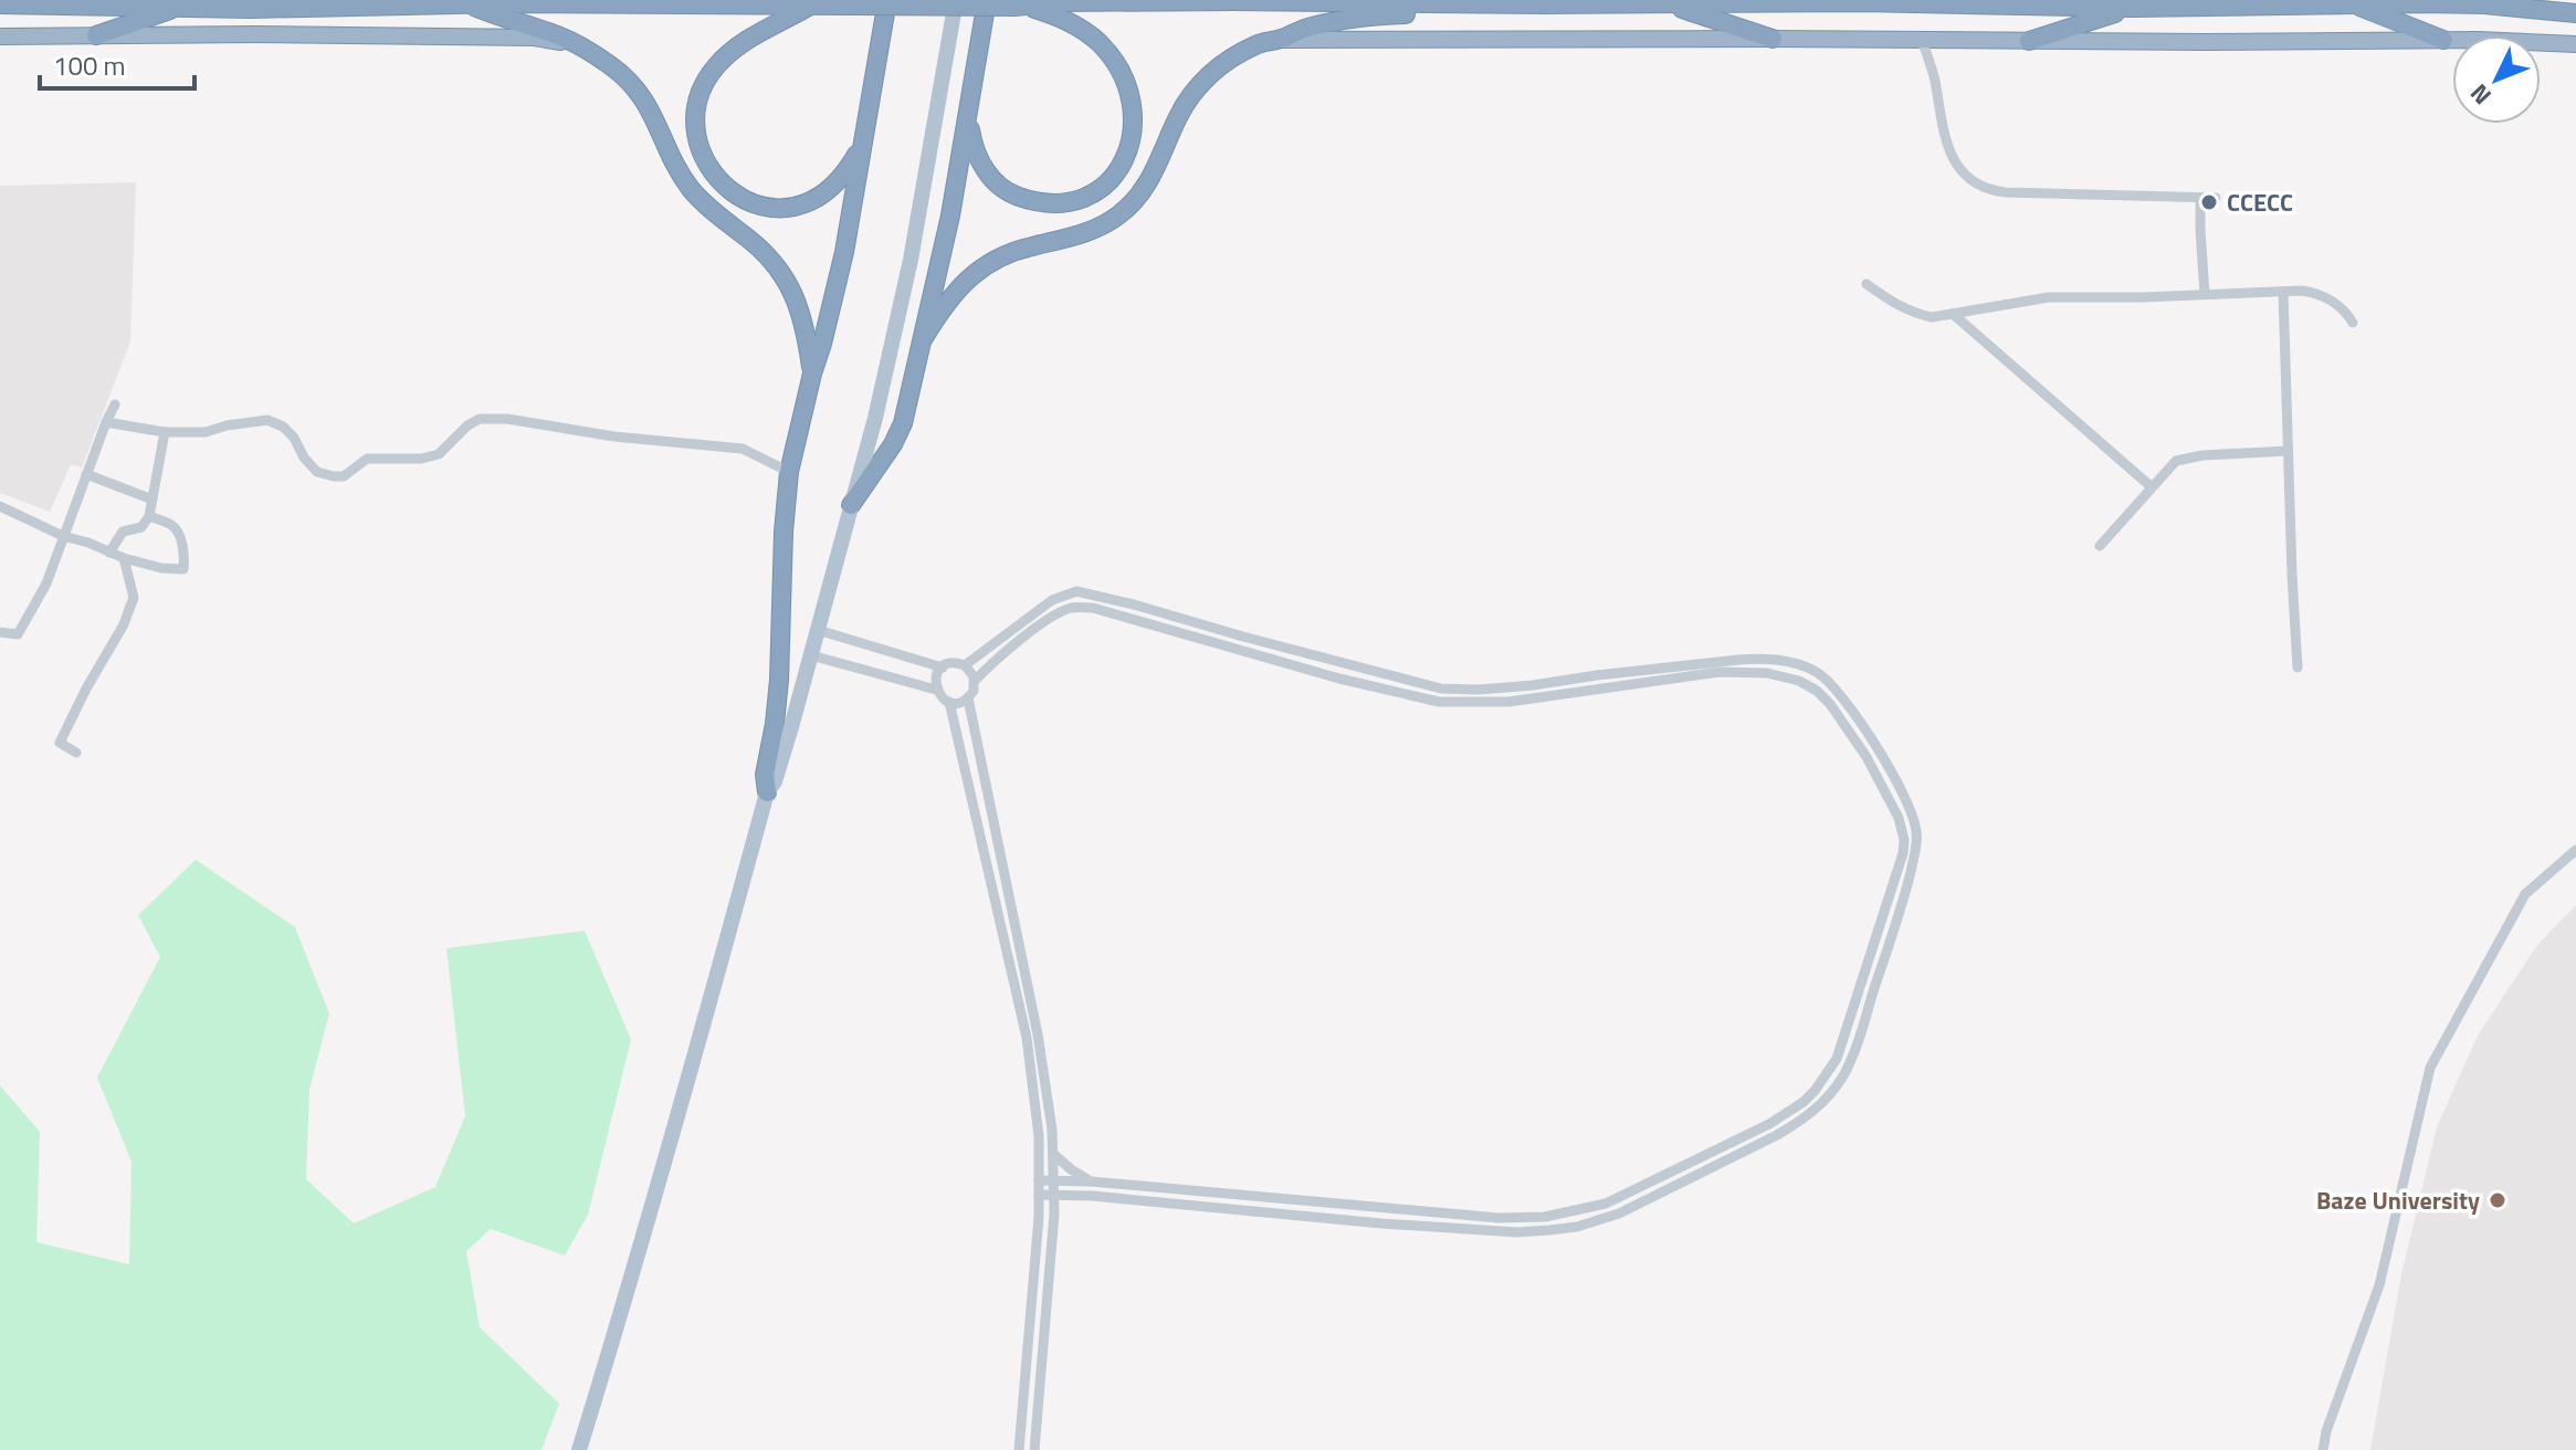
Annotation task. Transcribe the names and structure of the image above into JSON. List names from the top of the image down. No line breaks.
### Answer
{"places":["CCECC","Baze University"],"scale_bar":"100 m","north":"bottom left"}
